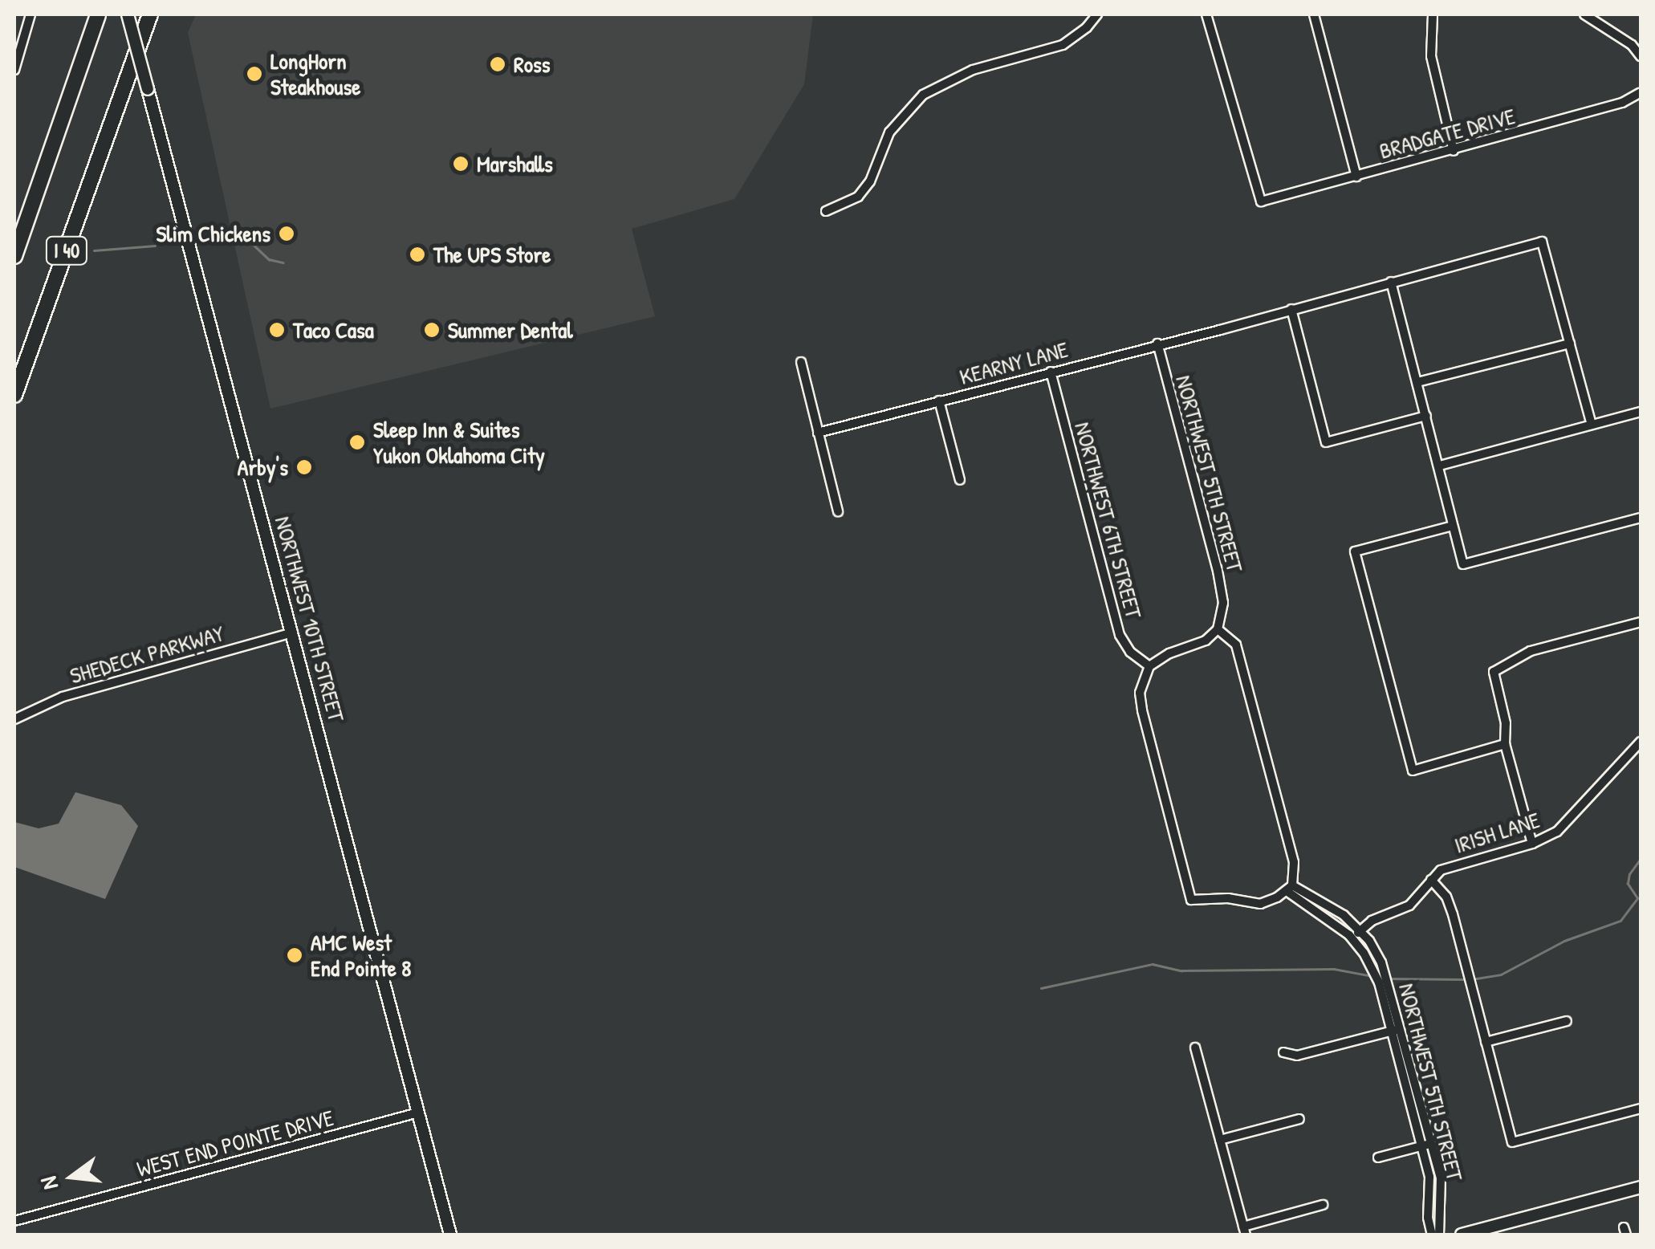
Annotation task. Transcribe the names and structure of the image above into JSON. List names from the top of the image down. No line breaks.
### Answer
{"streets":{"highway":["I 40"],"main road":["NORTHWEST 10TH STREET"],"street":["BRADGATE DRIVE","KEARNY LANE","NORTHWEST 5TH STREET","NORTHWEST 6TH STREET","SHEDECK PARKWAY","IRISH LANE","WEST END POINTE DRIVE"]},"crossings":[["KEARNY LANE","NORTHWEST 5TH STREET"],["KEARNY LANE","NORTHWEST 6TH STREET"],["NORTHWEST 5TH STREET","IRISH LANE"],["NORTHWEST 10TH STREET","SHEDECK PARKWAY"],["NORTHWEST 10TH STREET","WEST END POINTE DRIVE"]],"places":["Ross","LongHorn Steakhouse","Marshalls","Slim Chickens","The UPS Store","Taco Casa","Summer Dental","Sleep Inn & Suites Yukon Oklahoma City","Arby's","AMC West End Pointe 8"],"north":"left"}
